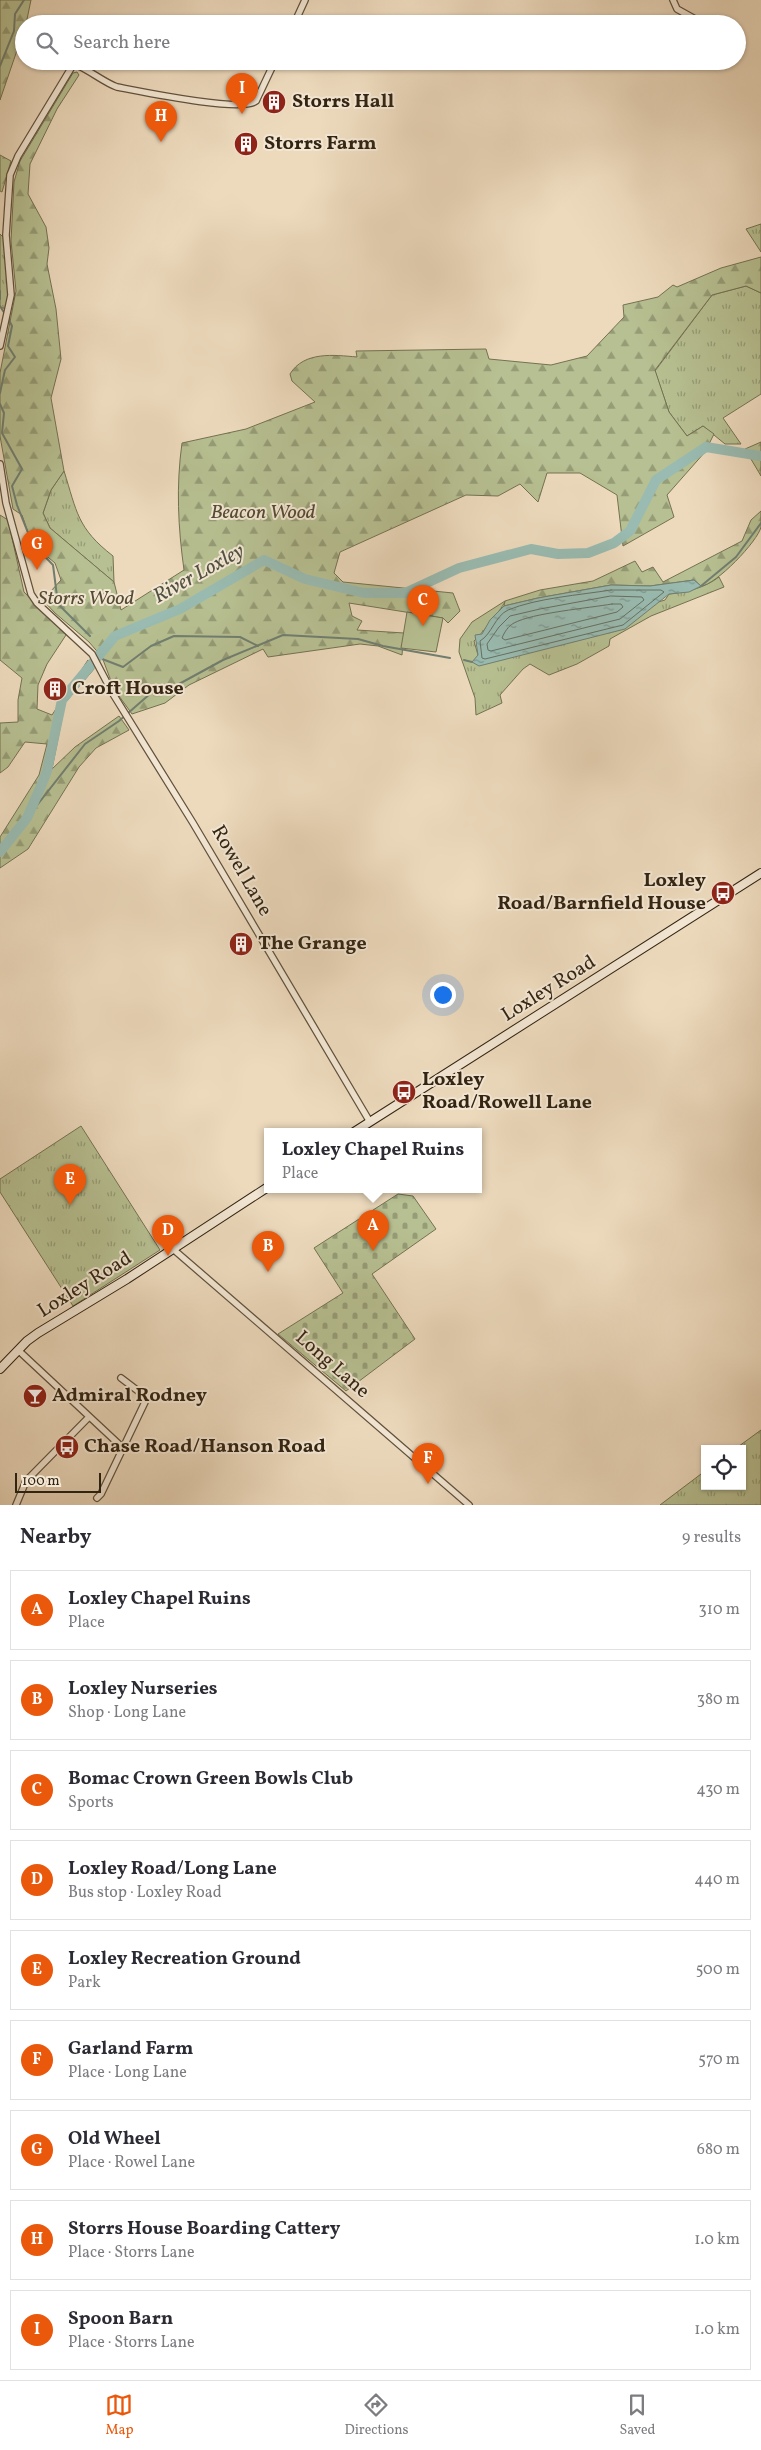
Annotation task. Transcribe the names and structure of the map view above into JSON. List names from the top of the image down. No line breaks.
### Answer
{"streets":{"main road":["Loxley Road"],"street":["Rowel Lane","Long Lane"]},"crossings":[["Rowel Lane","Loxley Road"],["Loxley Road","Long Lane"]],"water":["River Loxley"],"parks":["Beacon Wood","Storrs Wood"],"places":{"building":["Storrs Hall","Storrs Farm","Croft House","The Grange"],"bus stop":["Loxley Road/Barnfield House","Loxley Road/Rowell Lane","Chase Road/Hanson Road"],"bar":["Admiral Rodney"]},"scale_bar":"100 m","page":{"search":"Search here","pins":["I","H","G","C","E","A","D","B","F"],"popup":["Loxley Chapel Ruins","Place"],"scale":"100 m","heading":["Nearby","9 results"],"list":[{"mark":"A","name":"Loxley Chapel Ruins","note":"Place","value":"310 m"},{"mark":"B","name":"Loxley Nurseries","note":"Shop · Long Lane","value":"380 m"},{"mark":"C","name":"Bomac Crown Green Bowls Club","note":"Sports","value":"430 m"},{"mark":"D","name":"Loxley Road/Long Lane","note":"Bus stop · Loxley Road","value":"440 m"},{"mark":"E","name":"Loxley Recreation Ground","note":"Park","value":"500 m"},{"mark":"F","name":"Garland Farm","note":"Place · Long Lane","value":"570 m"},{"mark":"G","name":"Old Wheel","note":"Place · Rowel Lane","value":"680 m"},{"mark":"H","name":"Storrs House Boarding Cattery","note":"Place · Storrs Lane","value":"1.0 km"},{"mark":"I","name":"Spoon Barn","note":"Place · Storrs Lane","value":"1.0 km"}],"nav":["Map","Directions","Saved"]}}
